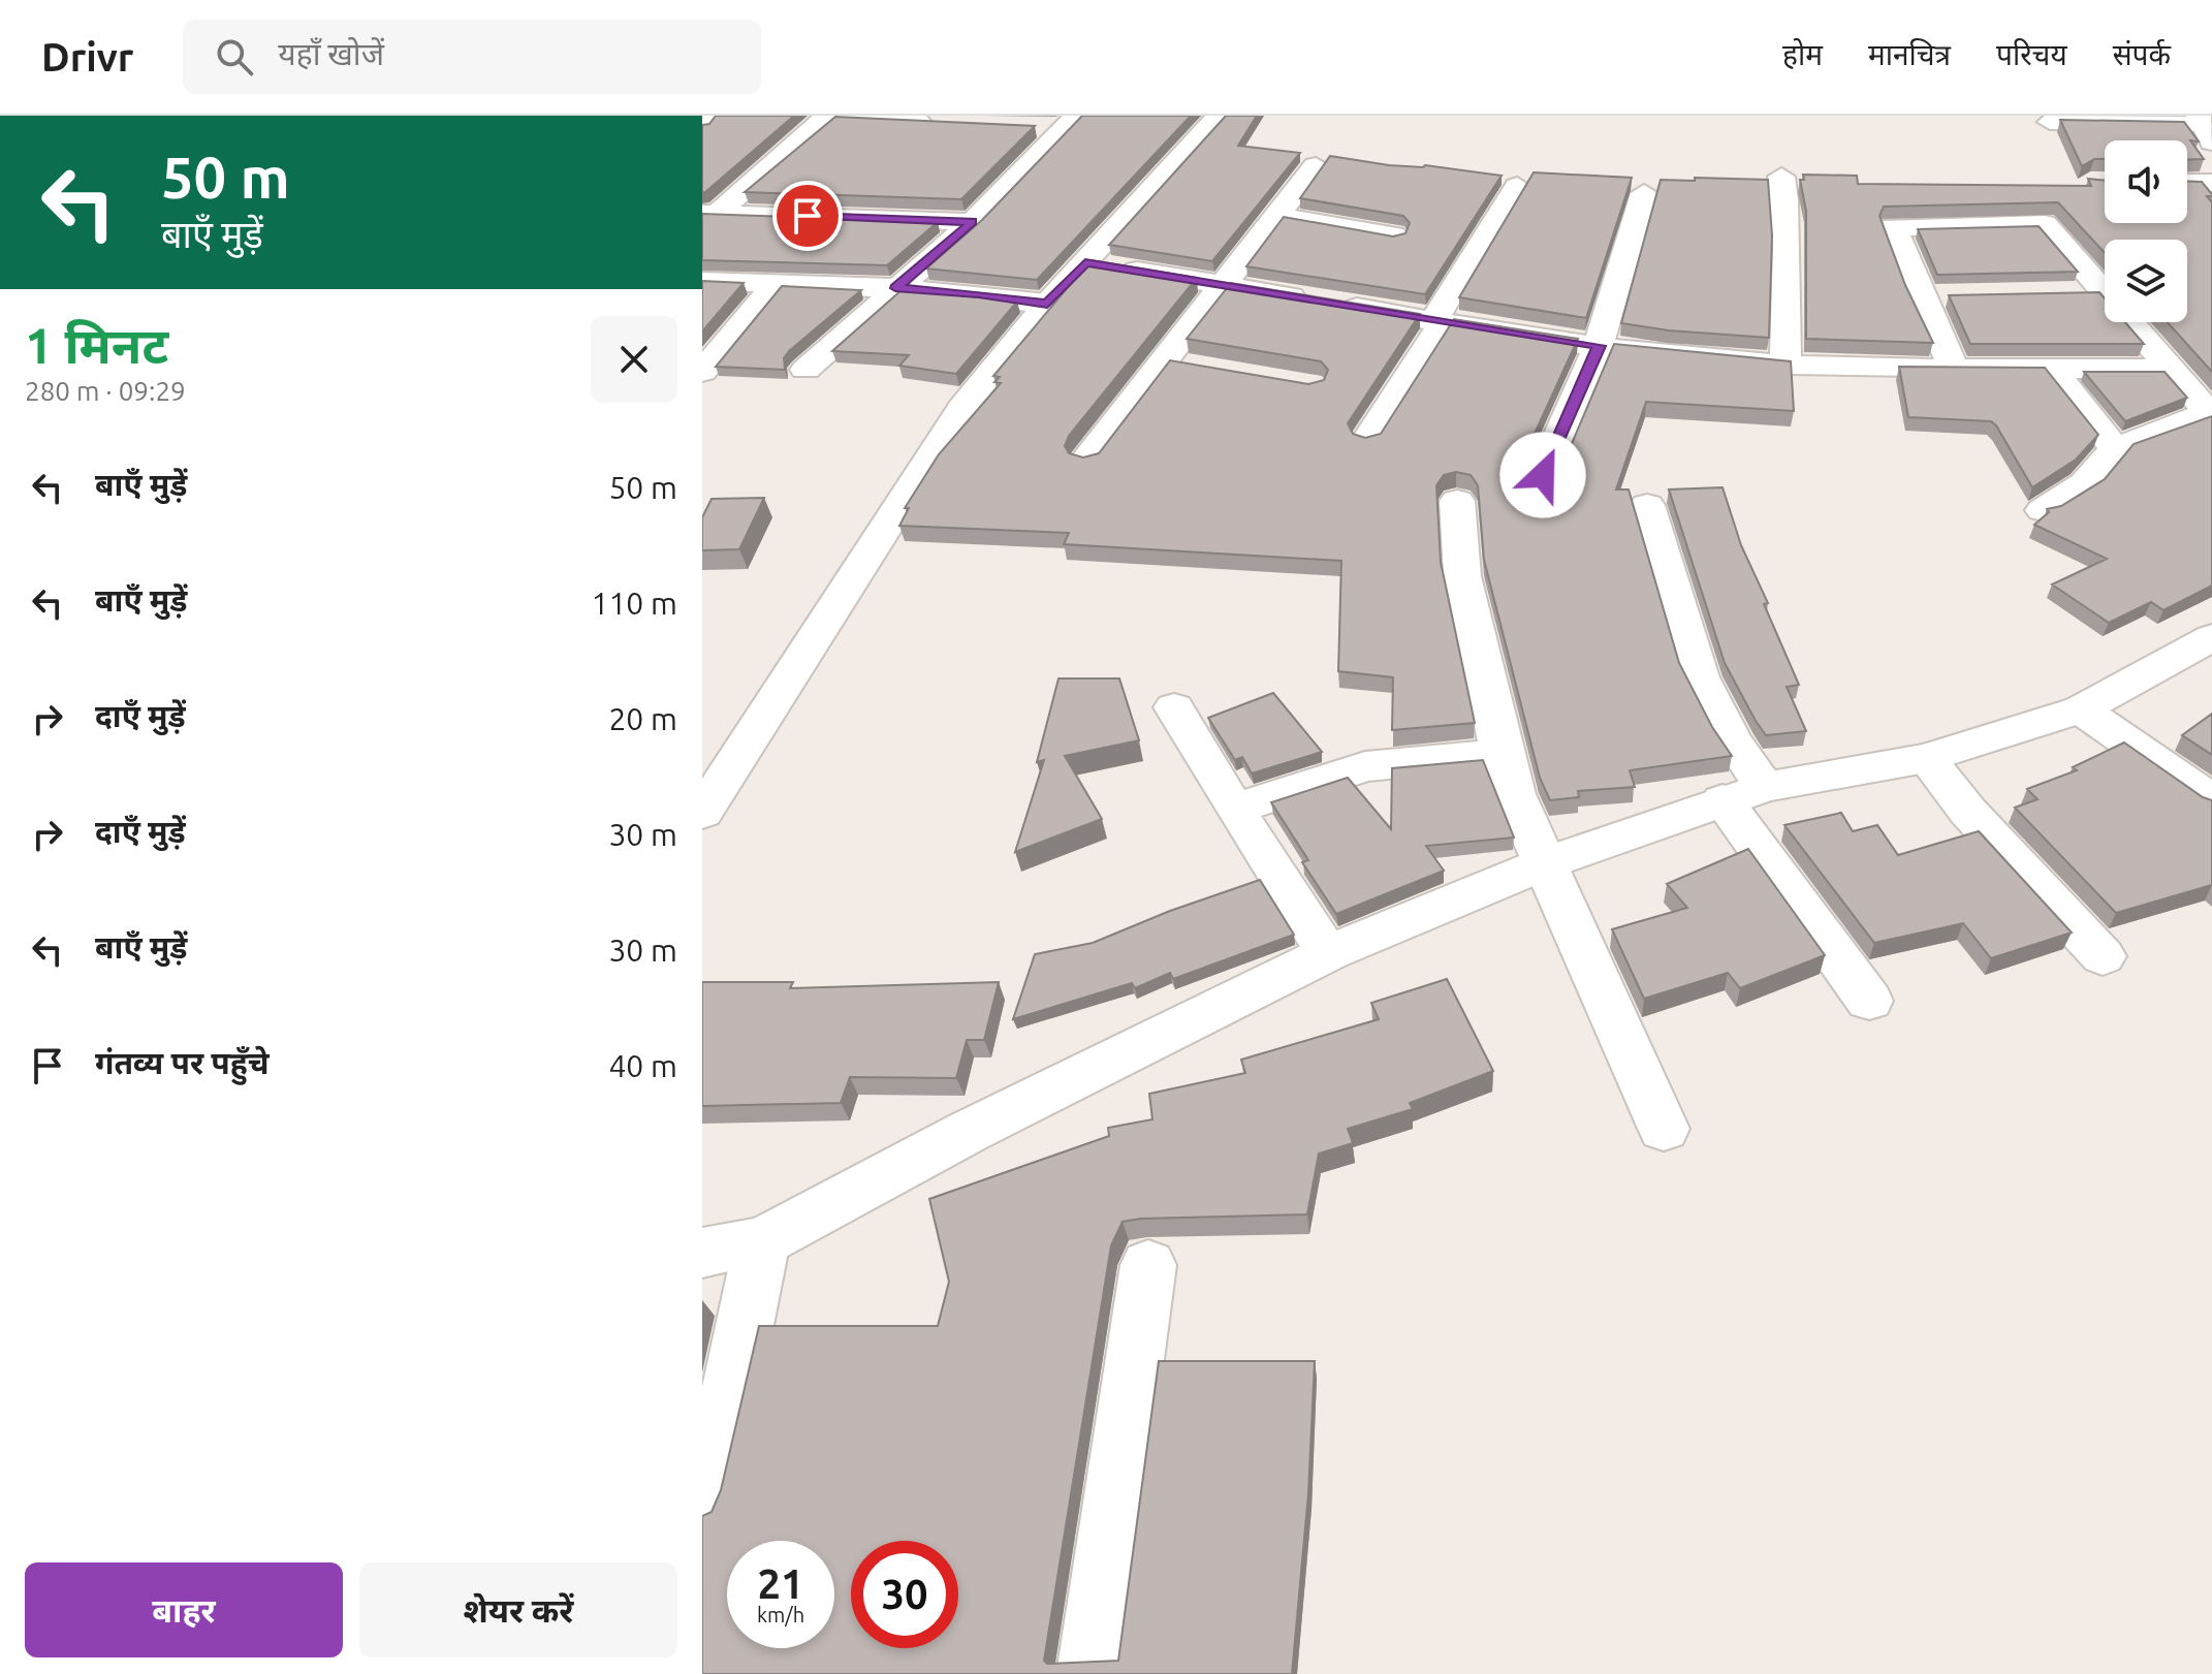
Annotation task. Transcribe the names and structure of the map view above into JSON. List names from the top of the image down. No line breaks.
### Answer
{"page":{"header":"Drivr","search":"यहाँ खोजें","nav":["होम","मानचित्र","परिचय","संपर्क"],"turn":["50 m","बाएँ मुड़ें"],"heading":["1 मिनट","280 m · 09:29"],"list":[{"name":"बाएँ मुड़ें","value":"50 m"},{"name":"बाएँ मुड़ें","value":"110 m"},{"name":"दाएँ मुड़ें","value":"20 m"},{"name":"दाएँ मुड़ें","value":"30 m"},{"name":"बाएँ मुड़ें","value":"30 m"},{"name":"गंतव्य पर पहुँचे","value":"40 m"}],"speed":"21 km/h","limit":"30","buttons":["बाहर","शेयर करें"]}}
